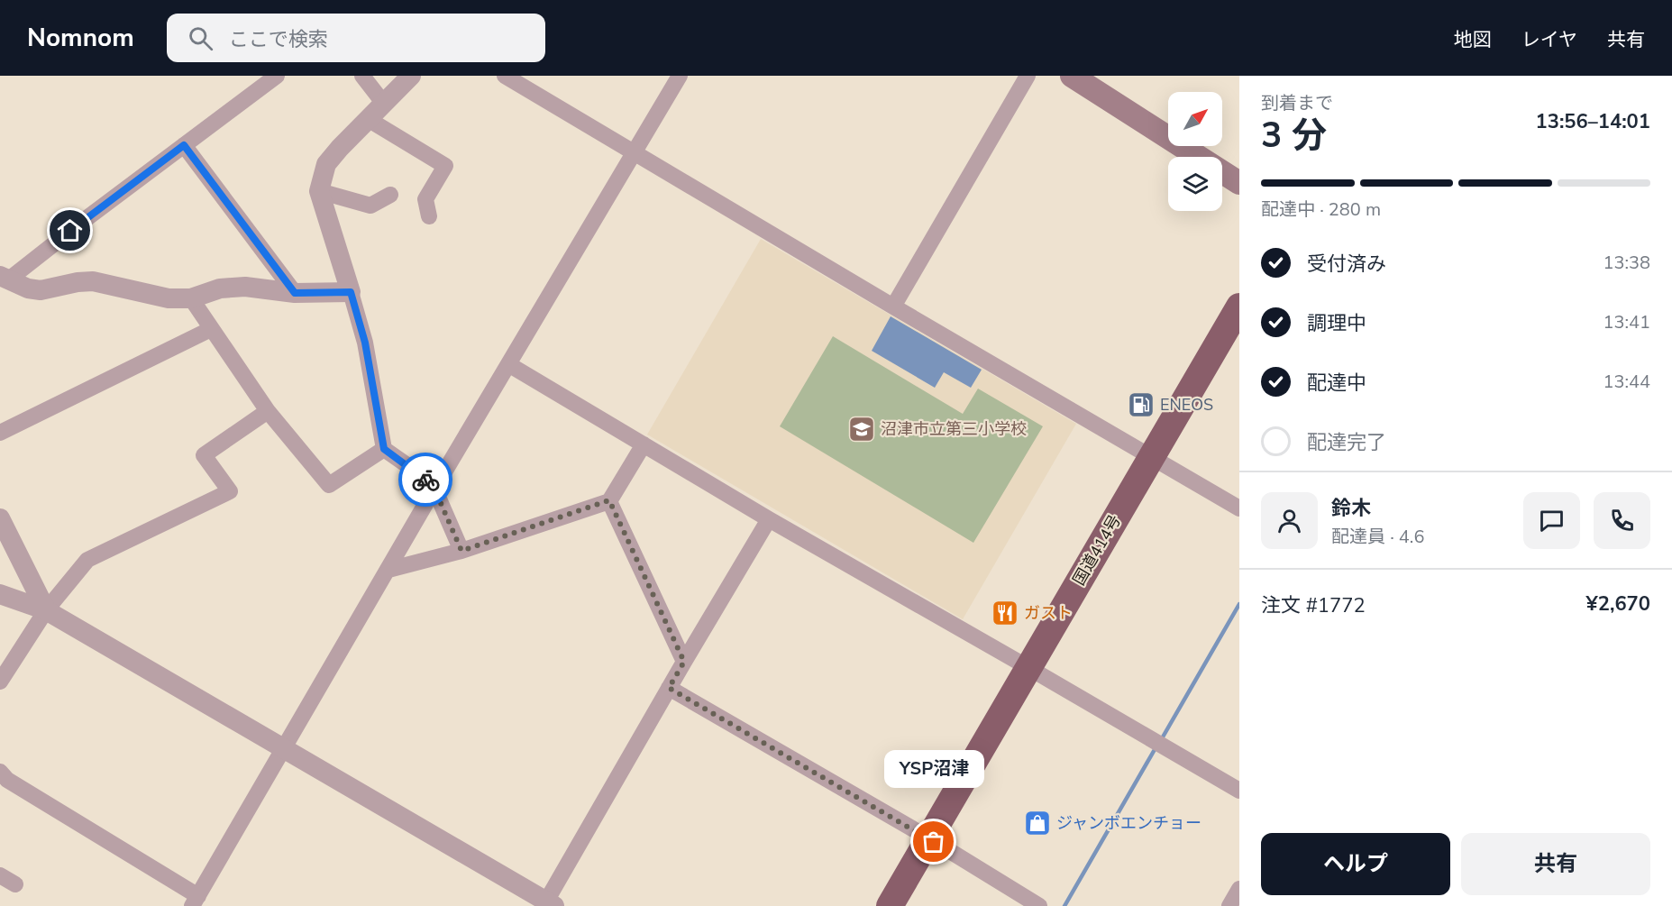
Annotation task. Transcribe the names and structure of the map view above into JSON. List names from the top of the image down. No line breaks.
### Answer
{"streets":{"highway":["国道414号"]},"places":{"fuel station":["ENEOS"],"school or university":["沼津市立第三小学校"],"restaurant":["ガスト"],"shop":["ジャンボエンチョー"],"other":["YSP沼津"]},"north":"top right","page":{"header":"Nomnom","search":"ここで検索","nav":["地図","レイヤ","共有"],"heading":["3 分","到着まで","13:56–14:01"],"panel":["鈴木","配達員 · 4.6","注文 #1772","¥2,670"],"bar":"配達中 · 280 m","list":[["受付済み","13:38"],["調理中","13:41"],["配達中","13:44"],"配達完了"],"bubble":"YSP沼津","buttons":["ヘルプ","共有"]}}
